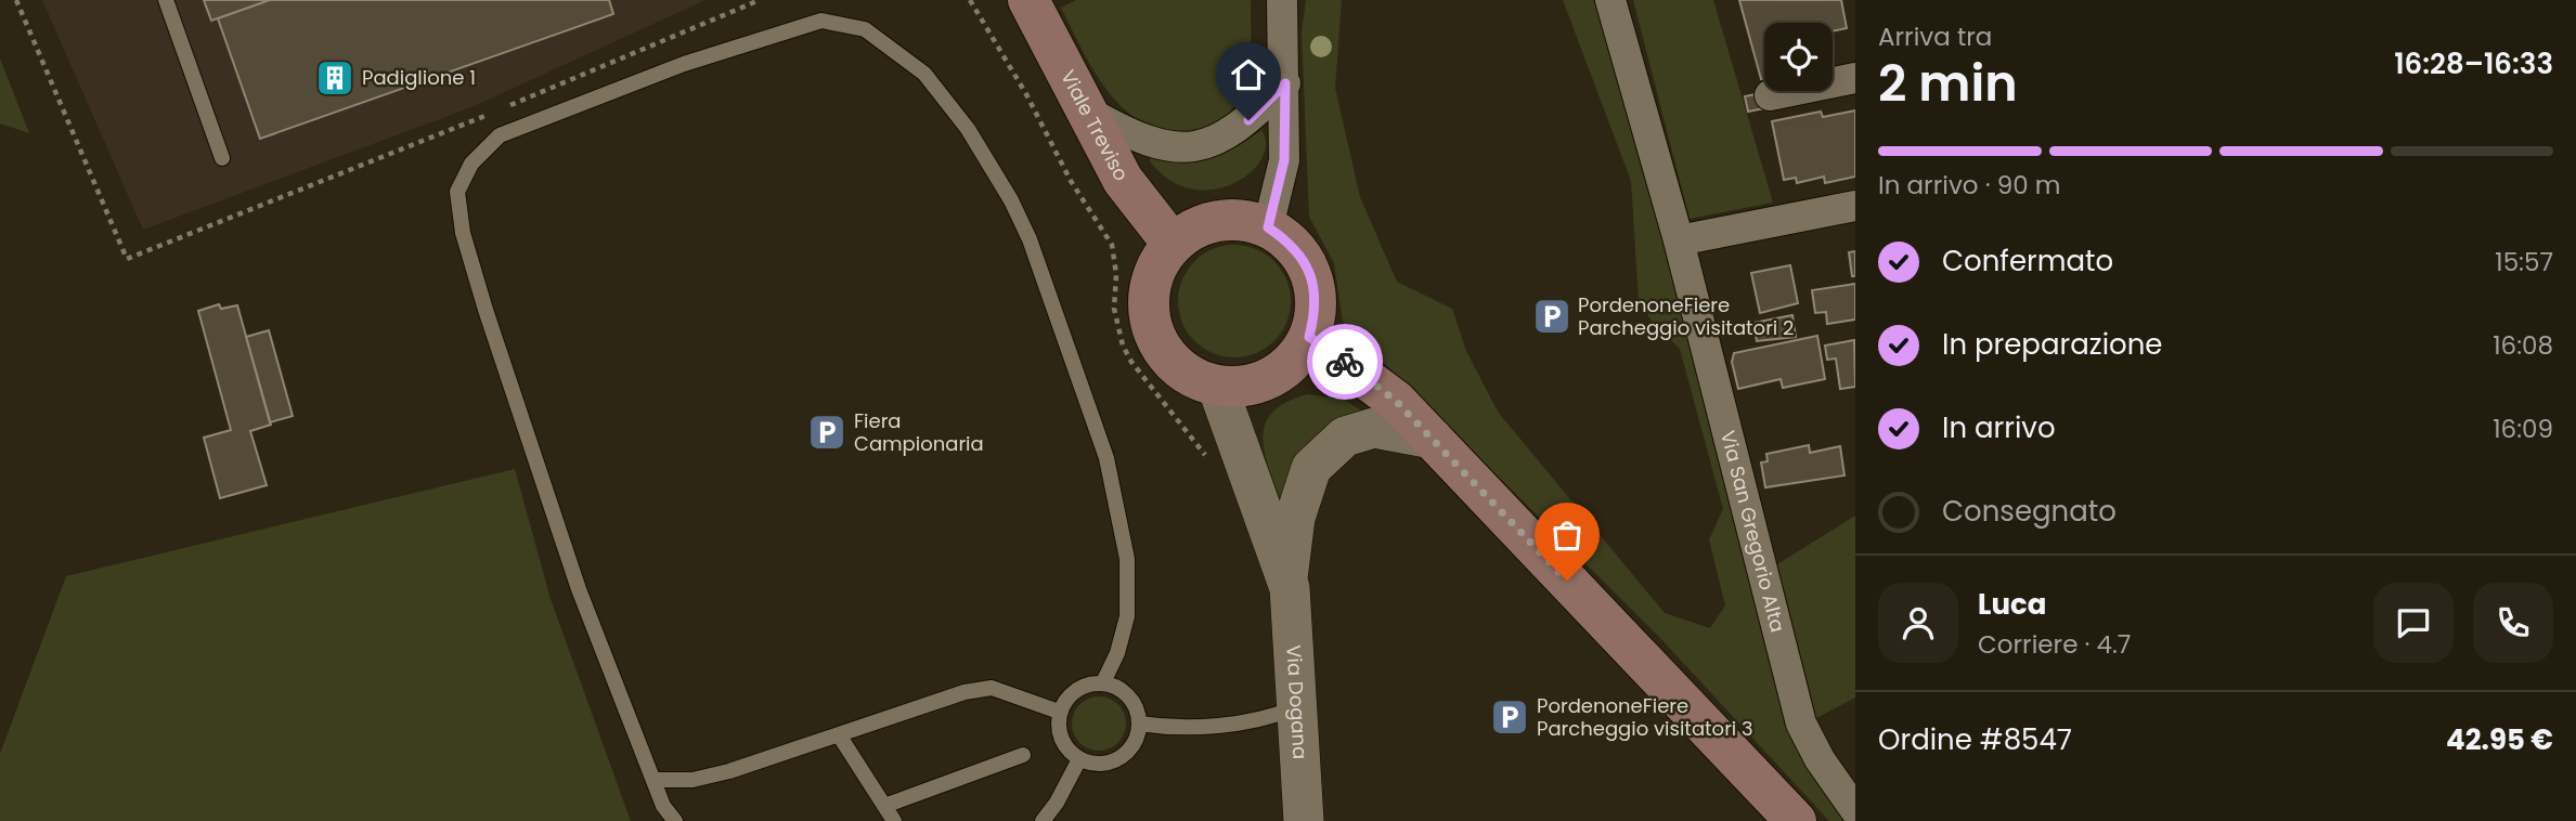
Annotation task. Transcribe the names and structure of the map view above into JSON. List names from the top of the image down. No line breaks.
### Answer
{"streets":{"main road":["Viale Treviso"],"street":["Via San Gregorio Alta","Via Dogana"]},"crossings":[["Viale Treviso","Via Dogana"]],"places":{"building":["Padiglione 1"],"parking":["PordenoneFiere Parcheggio visitatori 2","Fiera Campionaria","PordenoneFiere Parcheggio visitatori 3"]},"page":{"heading":["2 min","Arriva tra","16:28–16:33"],"panel":["Luca","Corriere · 4.7","Ordine #8547","42.95 €"],"bar":"In arrivo · 90 m","list":[["Confermato","15:57"],["In preparazione","16:08"],["In arrivo","16:09"],"Consegnato"]}}
